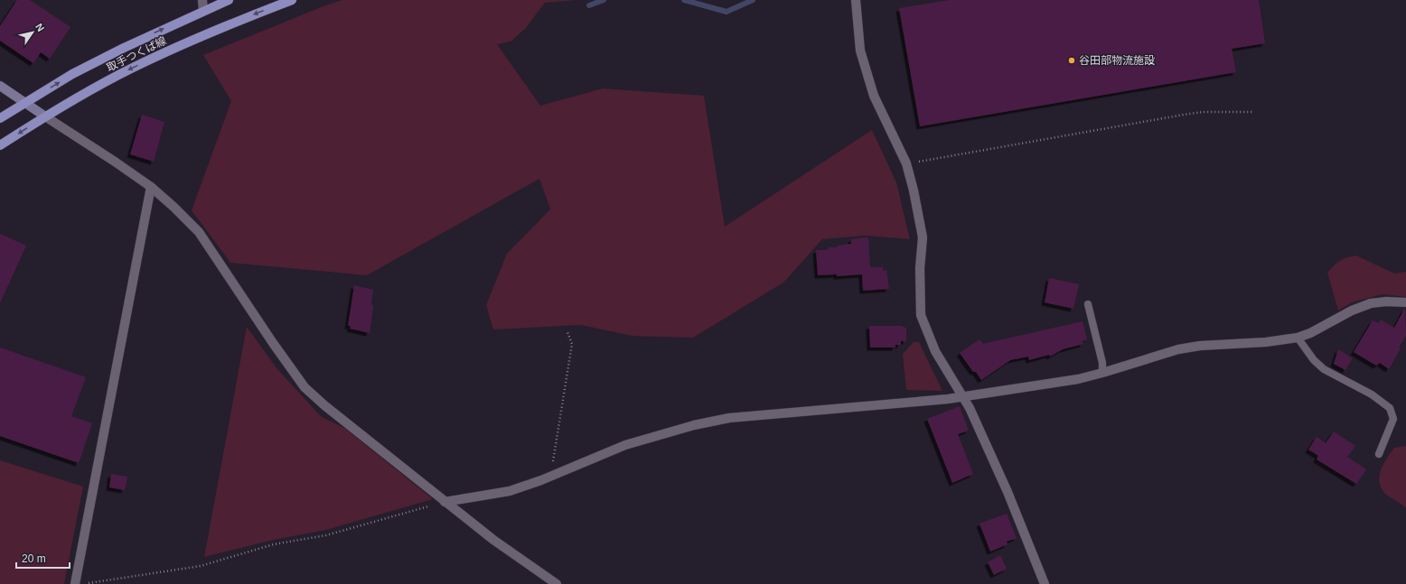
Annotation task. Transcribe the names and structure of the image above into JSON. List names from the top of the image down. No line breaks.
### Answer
{"streets":{"main road":["取手つくば線"]},"places":["谷田部物流施設"],"scale_bar":"20 m","north":"top right"}
